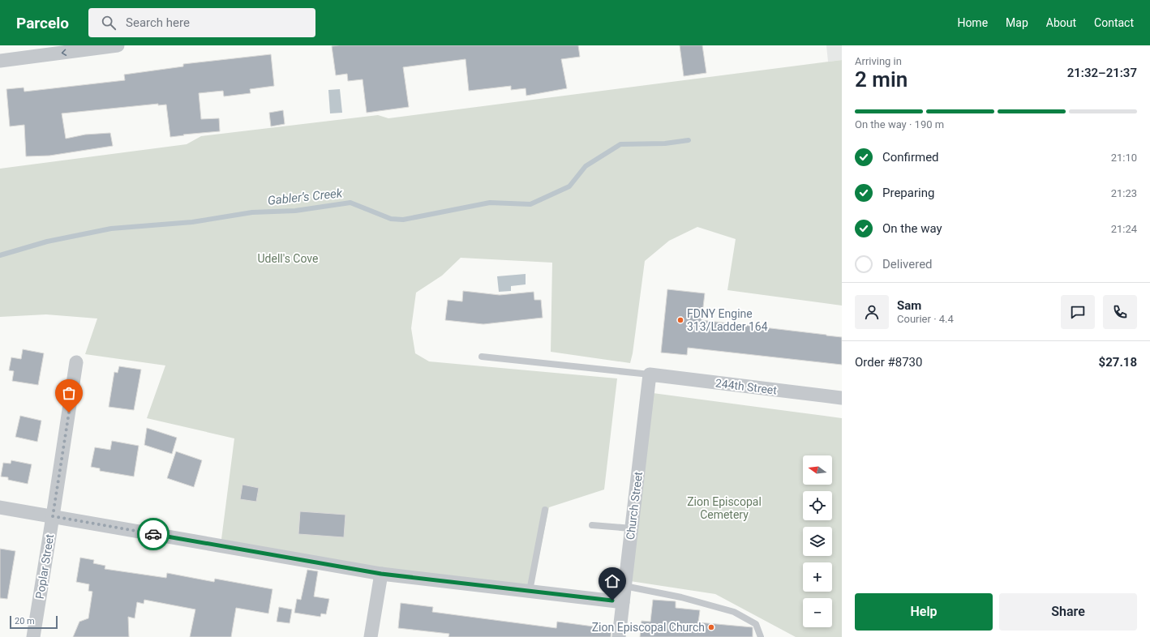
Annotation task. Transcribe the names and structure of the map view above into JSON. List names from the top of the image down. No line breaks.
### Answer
{"streets":{"street":["244th Street","Church Street","Poplar Street"]},"crossings":[["244th Street","Church Street"]],"water":["Gabler’s Creek"],"parks":["Udell's Cove","Zion Episcopal Cemetery"],"places":["FDNY Engine 313/Ladder 164","Zion Episcopal Church"],"scale_bar":"20 m","north":"left","page":{"header":"Parcelo","search":"Search here","nav":["Home","Map","About","Contact"],"heading":["2 min","Arriving in","21:32–21:37"],"panel":["Sam","Courier · 4.4","Order #8730","$27.18"],"bar":"On the way · 190 m","list":[["Confirmed","21:10"],["Preparing","21:23"],["On the way","21:24"],"Delivered"],"map_buttons":["+","−"],"buttons":["Help","Share"],"scale":"20 m"}}
